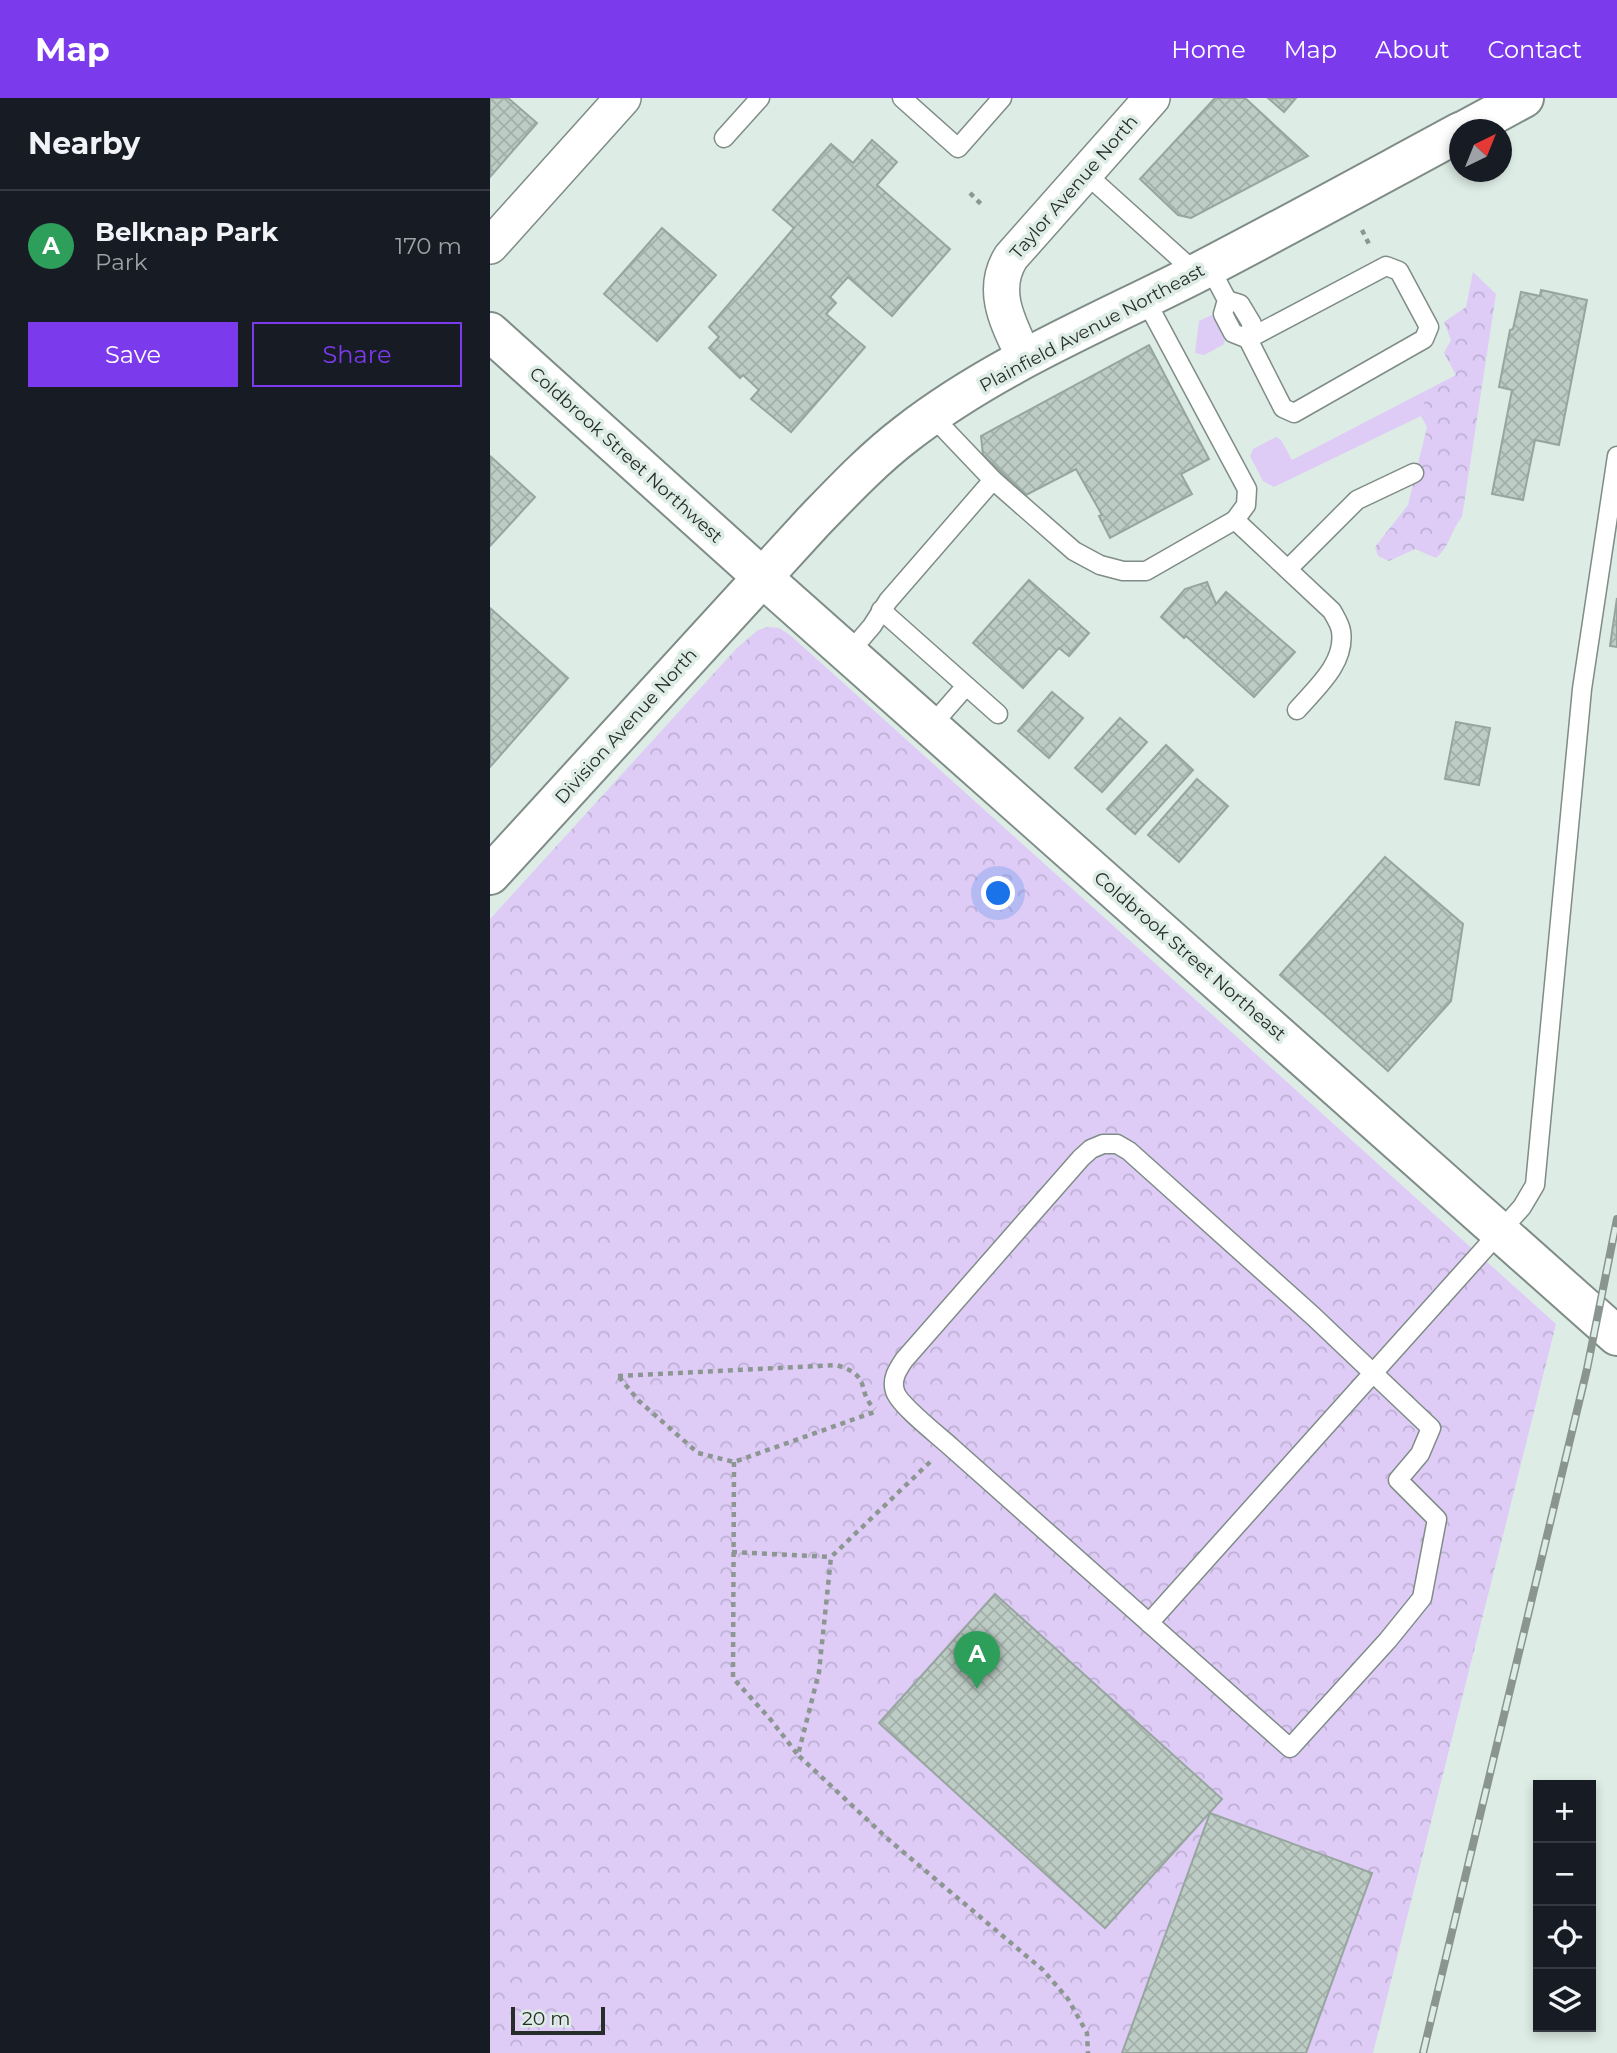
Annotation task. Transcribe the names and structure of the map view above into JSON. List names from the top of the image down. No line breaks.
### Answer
{"streets":{"main road":["Plainfield Avenue Northeast","Coldbrook Street Northwest","Division Avenue North","Coldbrook Street Northeast"],"street":["Taylor Avenue North"]},"crossings":[["Taylor Avenue North","Plainfield Avenue Northeast"],["Plainfield Avenue Northeast","Coldbrook Street Northwest"],["Plainfield Avenue Northeast","Division Avenue North"],["Plainfield Avenue Northeast","Coldbrook Street Northeast"],["Coldbrook Street Northwest","Division Avenue North"],["Coldbrook Street Northwest","Coldbrook Street Northeast"],["Division Avenue North","Coldbrook Street Northeast"]],"scale_bar":"20 m","north":"top right","page":{"header":"Map","nav":["Home","Map","About","Contact"],"heading":"Nearby","list":[{"mark":"A","name":"Belknap Park","note":"Park","value":"170 m"}],"buttons":["Save","Share"],"pins":"A","map_buttons":["+","−"],"scale":"20 m"}}
